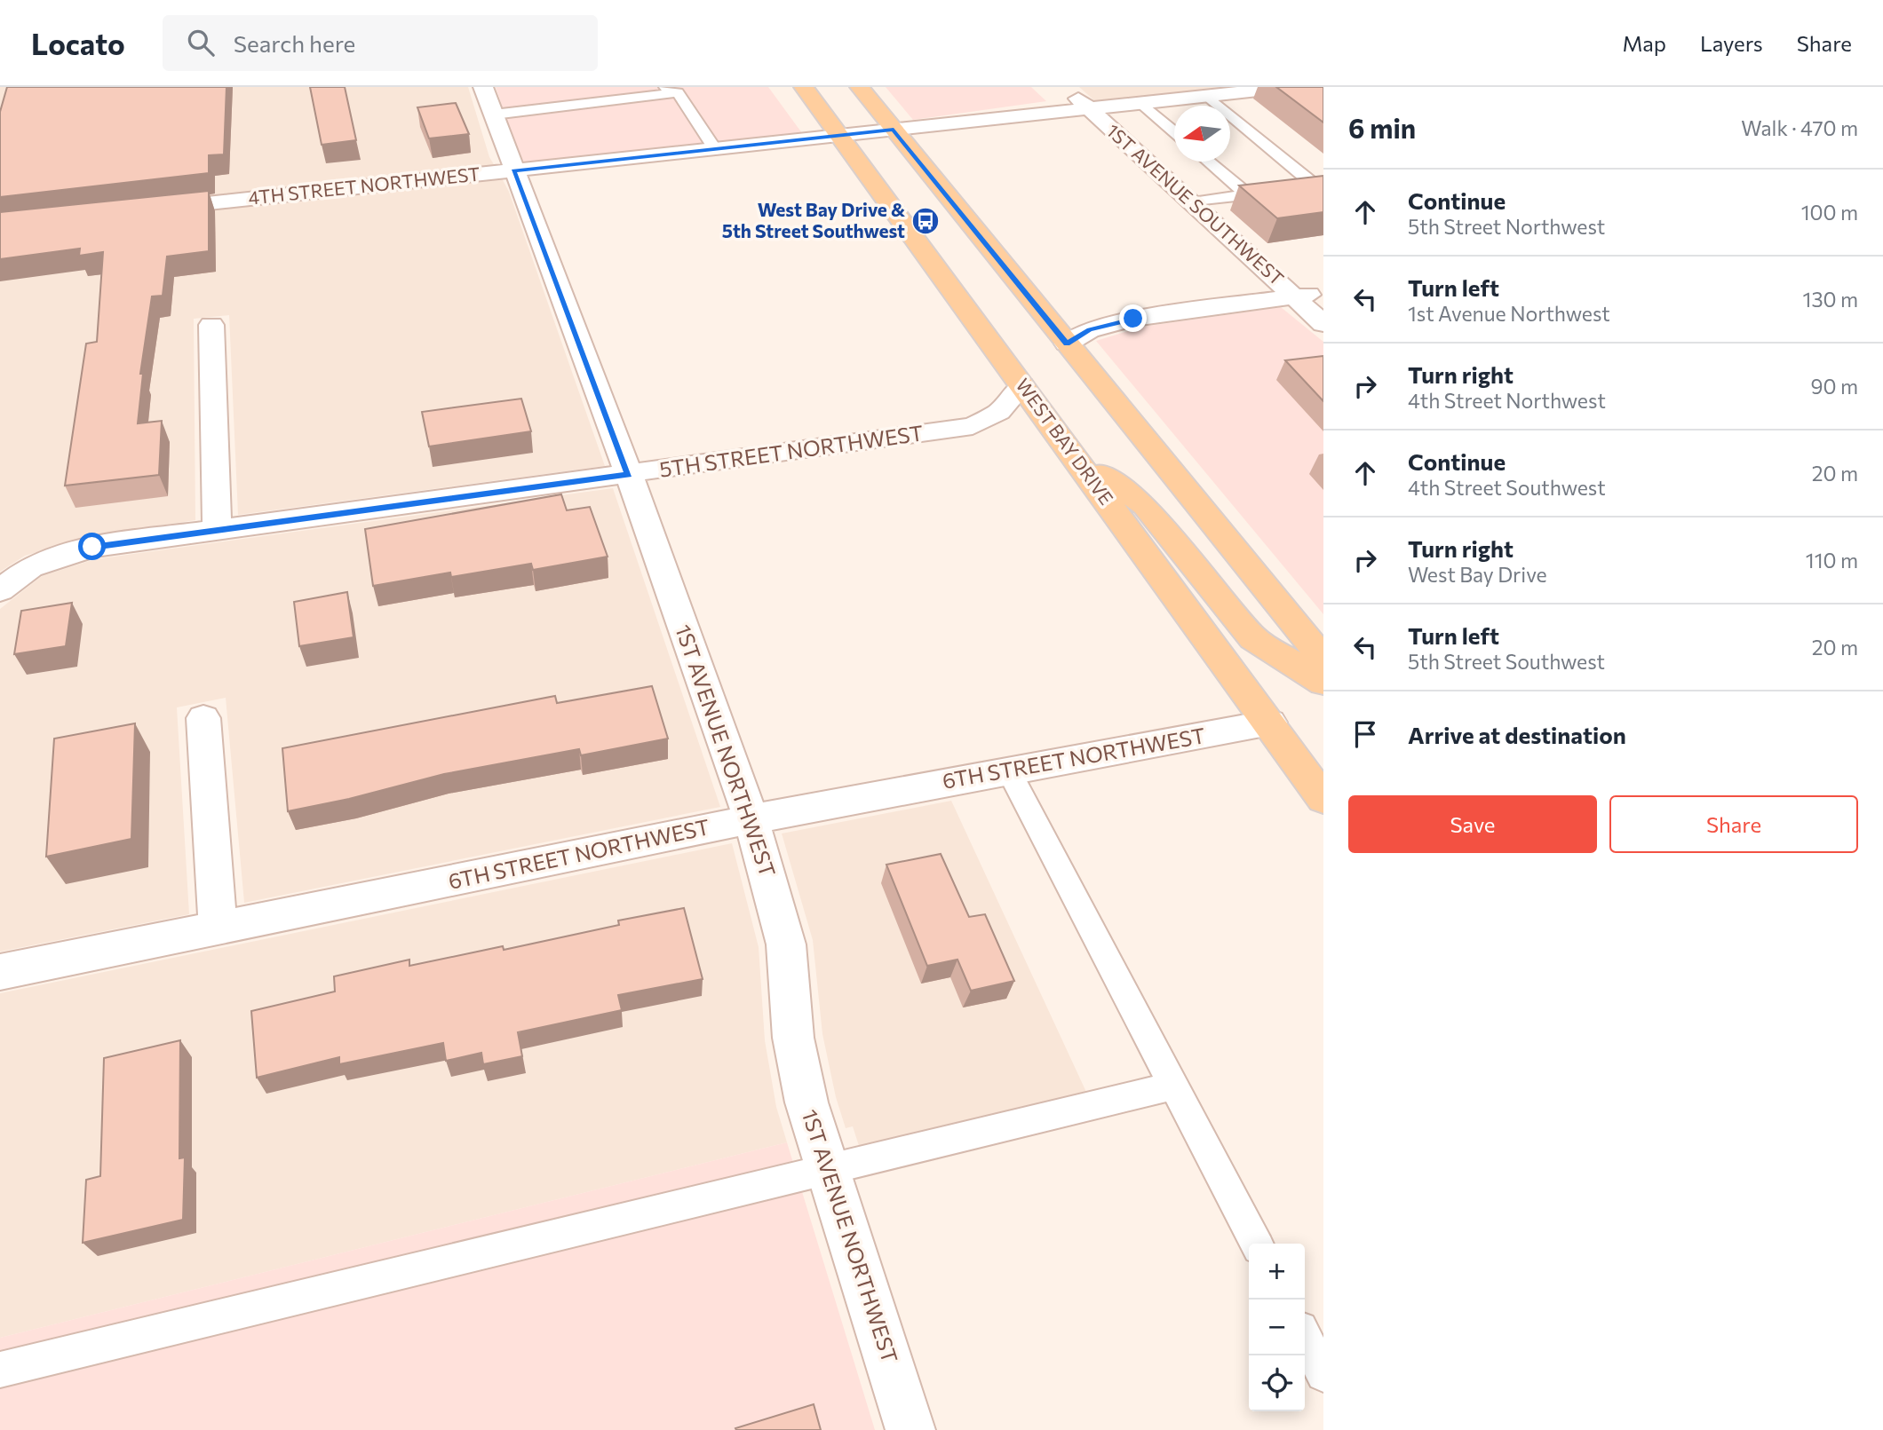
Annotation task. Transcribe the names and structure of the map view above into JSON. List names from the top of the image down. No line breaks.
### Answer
{"streets":{"main road":["WEST BAY DRIVE"],"street":["4TH STREET NORTHWEST","1ST AVENUE SOUTHWEST","5TH STREET NORTHWEST","1ST AVENUE NORTHWEST","6TH STREET NORTHWEST"]},"crossings":[["4TH STREET NORTHWEST","1ST AVENUE SOUTHWEST"],["4TH STREET NORTHWEST","WEST BAY DRIVE"],["4TH STREET NORTHWEST","1ST AVENUE NORTHWEST"],["WEST BAY DRIVE","5TH STREET NORTHWEST"],["WEST BAY DRIVE","6TH STREET NORTHWEST"],["5TH STREET NORTHWEST","1ST AVENUE NORTHWEST"],["1ST AVENUE NORTHWEST","6TH STREET NORTHWEST"]],"places":{"bus stop":["West Bay Drive & 5th Street Southwest"]},"north":"left","page":{"header":"Locato","search":"Search here","nav":["Map","Layers","Share"],"heading":["6 min","Walk · 470 m"],"list":[["Continue","5th Street Northwest","100 m"],["Turn left","1st Avenue Northwest","130 m"],["Turn right","4th Street Northwest","90 m"],["Continue","4th Street Southwest","20 m"],["Turn right","West Bay Drive","110 m"],["Turn left","5th Street Southwest","20 m"],"Arrive at destination"],"buttons":["Save","Share"],"map_buttons":["+","−"]}}
